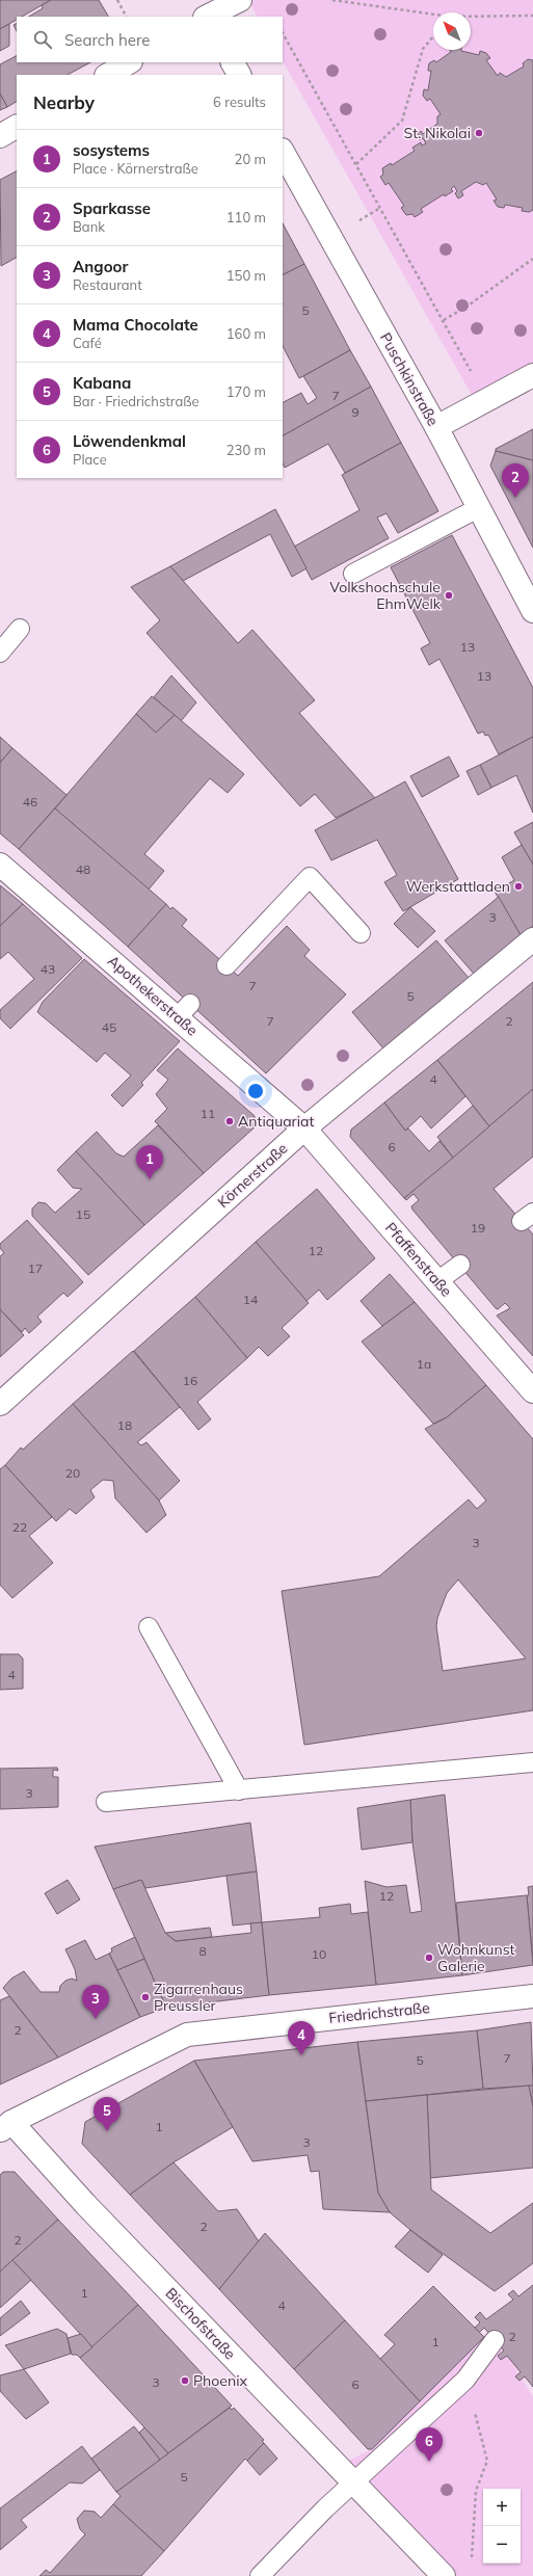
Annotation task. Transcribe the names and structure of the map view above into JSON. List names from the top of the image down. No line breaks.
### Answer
{"streets":{"street":["Puschkinstraße","Apothekerstraße","Körnerstraße","Pfaffenstraße","Friedrichstraße","Bischofstraße"]},"crossings":[["Apothekerstraße","Körnerstraße"],["Apothekerstraße","Pfaffenstraße"],["Körnerstraße","Pfaffenstraße"],["Friedrichstraße","Bischofstraße"]],"places":["St. Nikolai","Volkshochschule EhmWelk","Werkstattladen","Antiquariat","Wohnkunst Galerie","Zigarrenhaus Preussler","Phoenix"],"house_numbers":["5","7","9","13","13","46","48","3","43","7","5","7","2","45","4","11","6","15","19","12","17","14","1a","16","18","20","22","3","4","3","12","8","10","2","7","5","1","3","2","2","1","4","2","1","3","6","5"],"north":"top left","page":{"search":"Search here","heading":["Nearby","6 results"],"list":[{"mark":"1","name":"sosystems","note":"Place · Körnerstraße","value":"20 m"},{"mark":"2","name":"Sparkasse","note":"Bank","value":"110 m"},{"mark":"3","name":"Angoor","note":"Restaurant","value":"150 m"},{"mark":"4","name":"Mama Chocolate","note":"Café","value":"160 m"},{"mark":"5","name":"Kabana","note":"Bar · Friedrichstraße","value":"170 m"},{"mark":"6","name":"Löwendenkmal","note":"Place","value":"230 m"}],"pins":["2","1","3","4","5","6"],"map_buttons":["+","−"]}}
